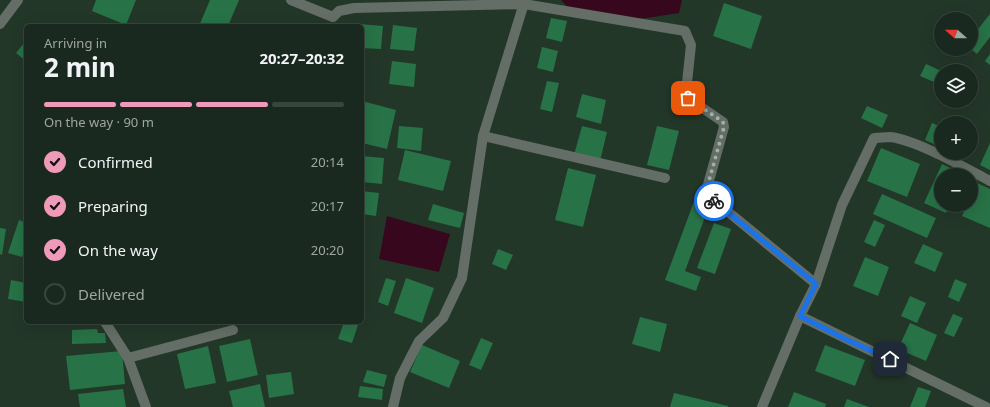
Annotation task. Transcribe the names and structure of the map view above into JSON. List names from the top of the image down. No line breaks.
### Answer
{"north":"left","page":{"map_buttons":["+","−"],"heading":["2 min","Arriving in","20:27–20:32"],"bar":"On the way · 90 m","list":[["Confirmed","20:14"],["Preparing","20:17"],["On the way","20:20"],"Delivered"]}}
